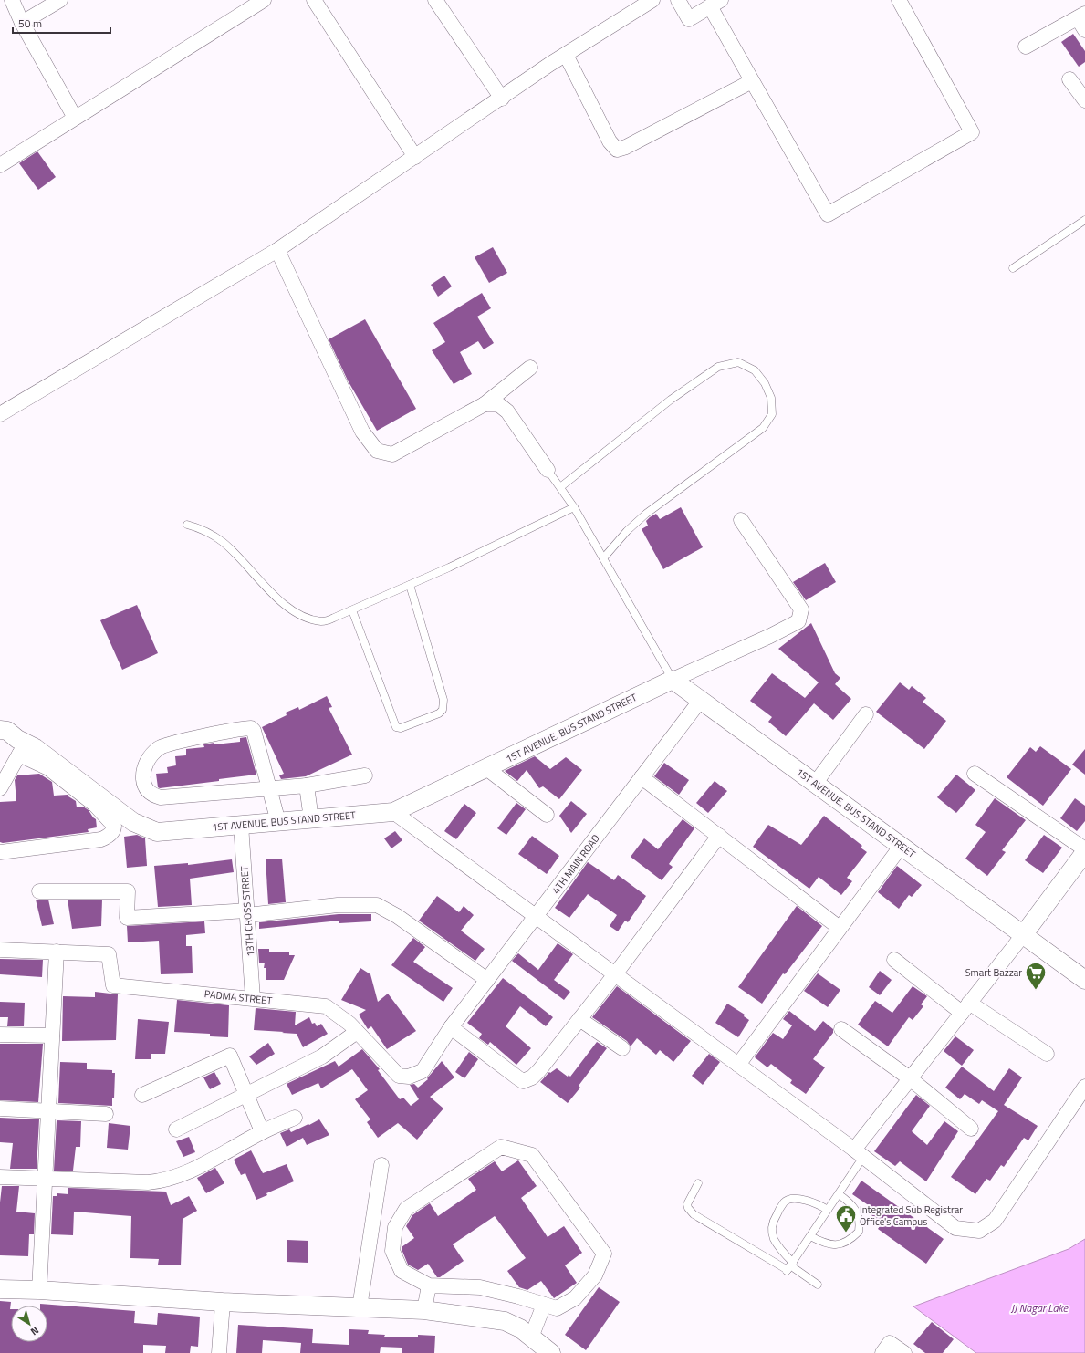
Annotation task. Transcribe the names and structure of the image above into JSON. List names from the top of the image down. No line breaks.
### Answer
{"streets":{"street":["1ST AVENUE, BUS STAND STREET","4TH MAIN ROAD","13TH CROSS STRRET","PADMA STREET"]},"crossings":[["1ST AVENUE, BUS STAND STREET","4TH MAIN ROAD"],["1ST AVENUE, BUS STAND STREET","13TH CROSS STRRET"],["4TH MAIN ROAD","PADMA STREET"],["13TH CROSS STRRET","PADMA STREET"]],"water":["JJ Nagar Lake"],"places":{"supermarket":["Smart Bazzar"],"public building":["Integrated Sub Registrar Office's Campus"]},"scale_bar":"50 m","north":"bottom right"}
